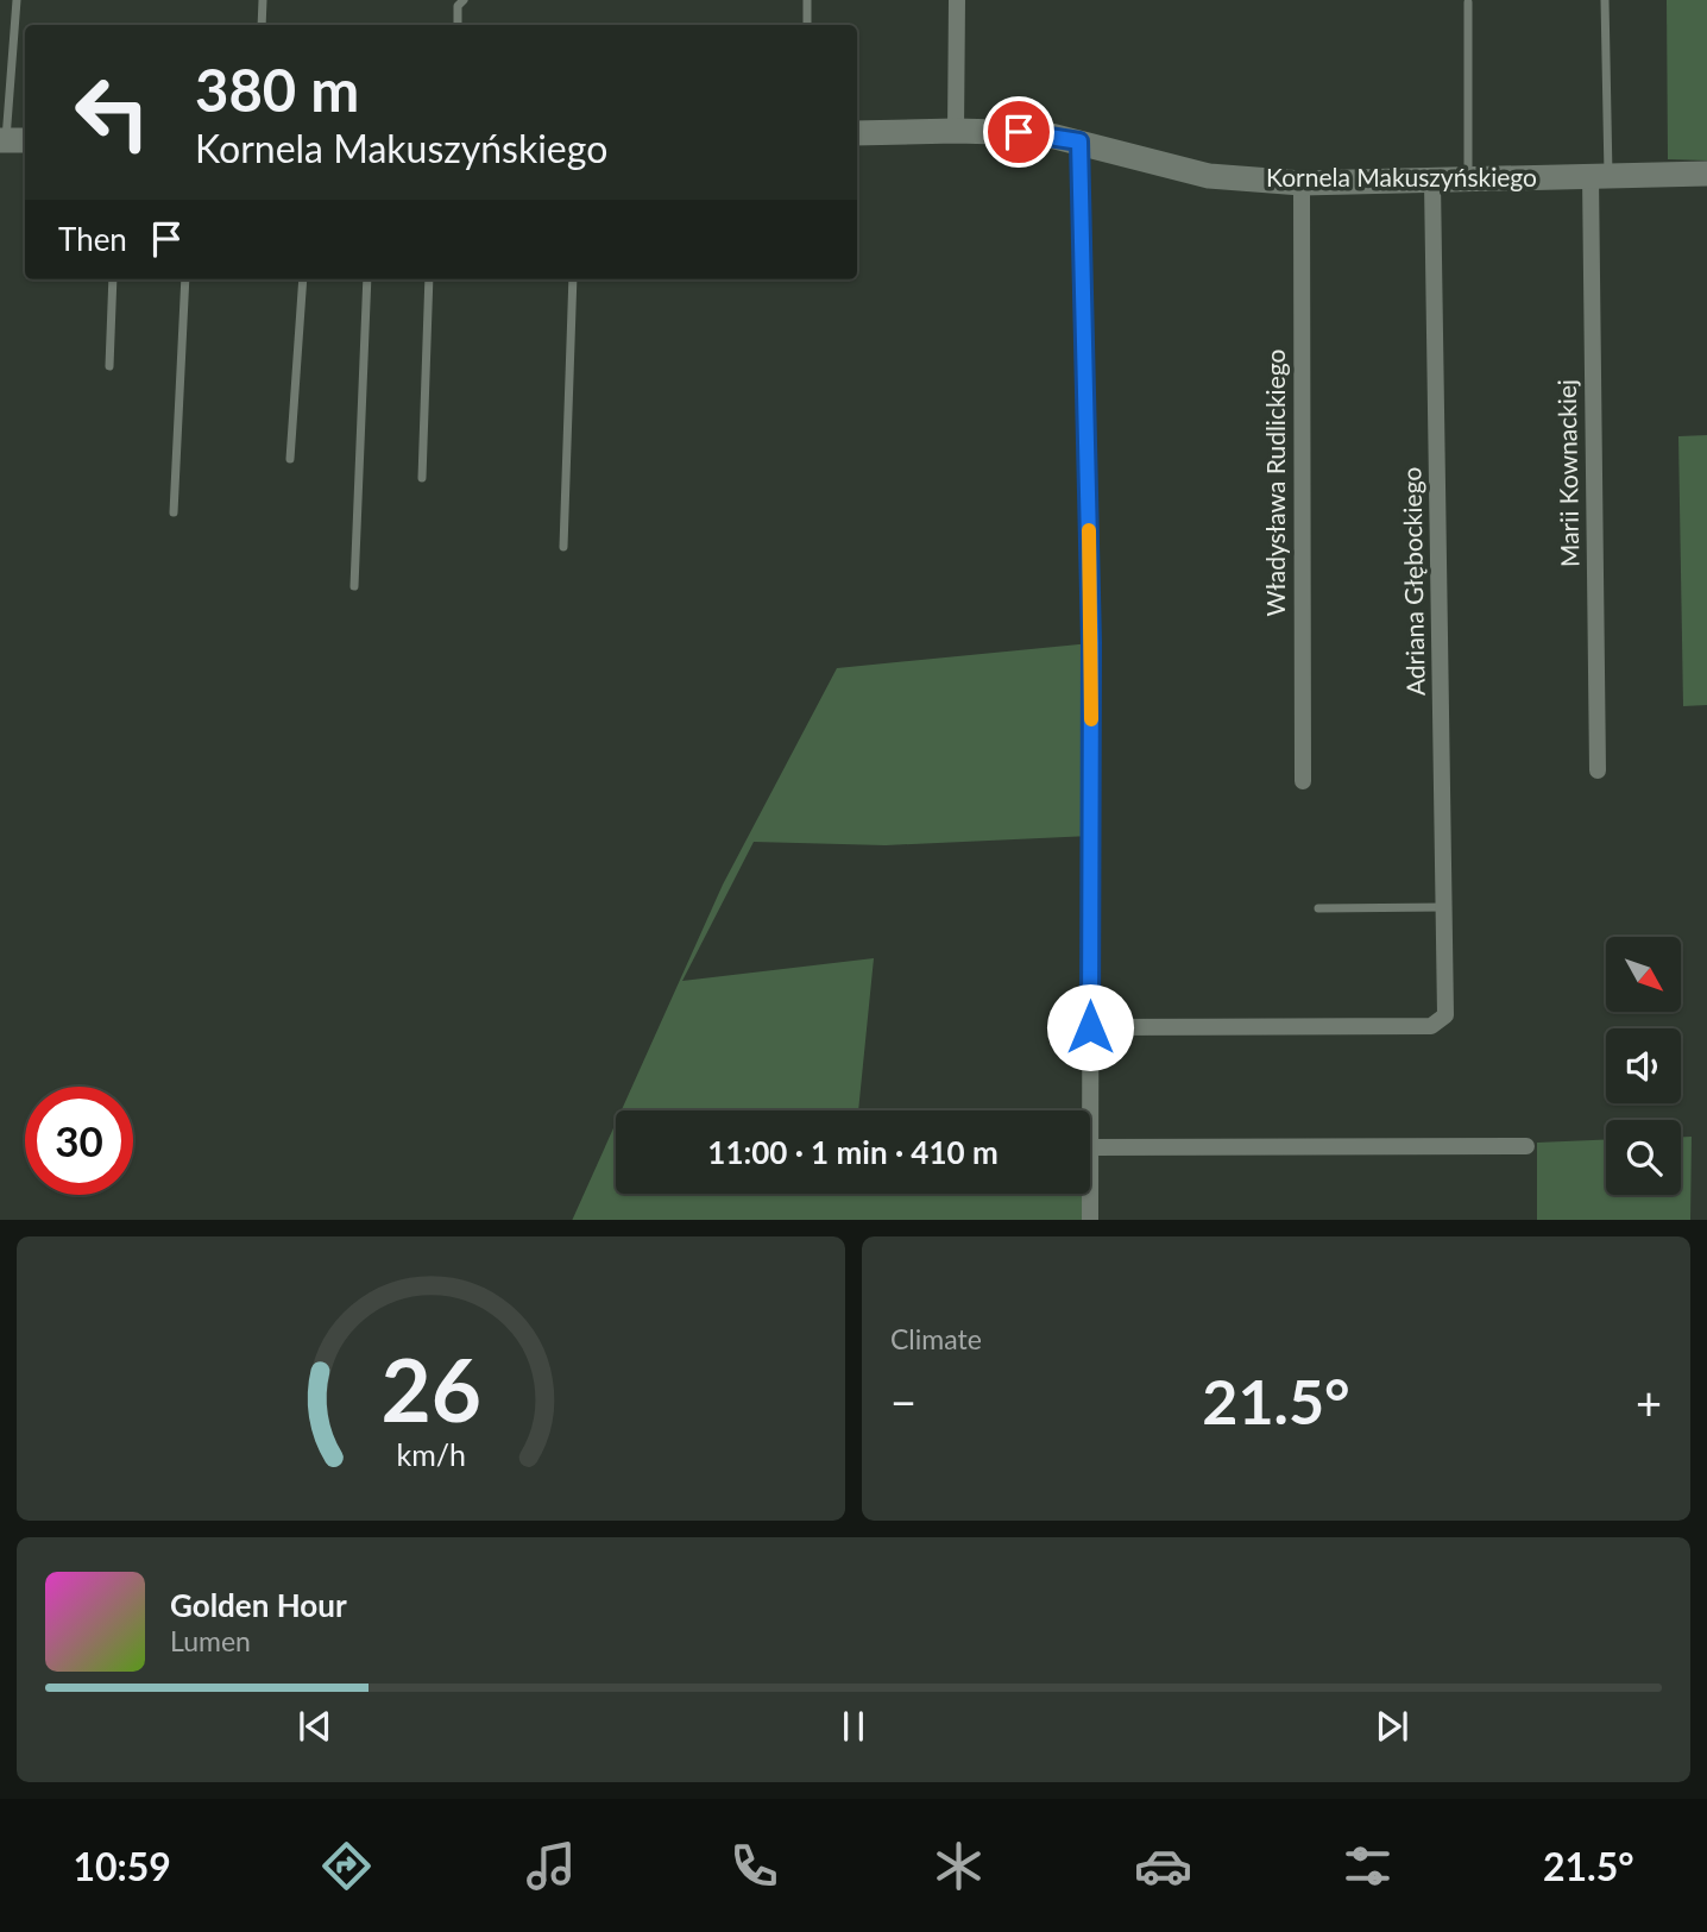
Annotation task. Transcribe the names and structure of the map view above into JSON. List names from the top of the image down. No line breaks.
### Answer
{"streets":{"street":["Kornela Makuszyńskiego","Marii Kownackiej","Władysława Rudlickiego","Adriana Głębockiego"]},"crossings":[["Kornela Makuszyńskiego","Marii Kownackiej"],["Kornela Makuszyńskiego","Władysława Rudlickiego"],["Kornela Makuszyńskiego","Adriana Głębockiego"]],"north":"bottom right","page":{"turn":["380 m","Kornela Makuszyńskiego"],"then":"Then","limit":"30","trip":"11:00 · 1 min · 410 m","tile":"Climate","heat":["−","21.5°","+"],"song":["Golden Hour","Lumen"],"tabs":["10:59","21.5°"],"gauge":["26","km/h"]}}
